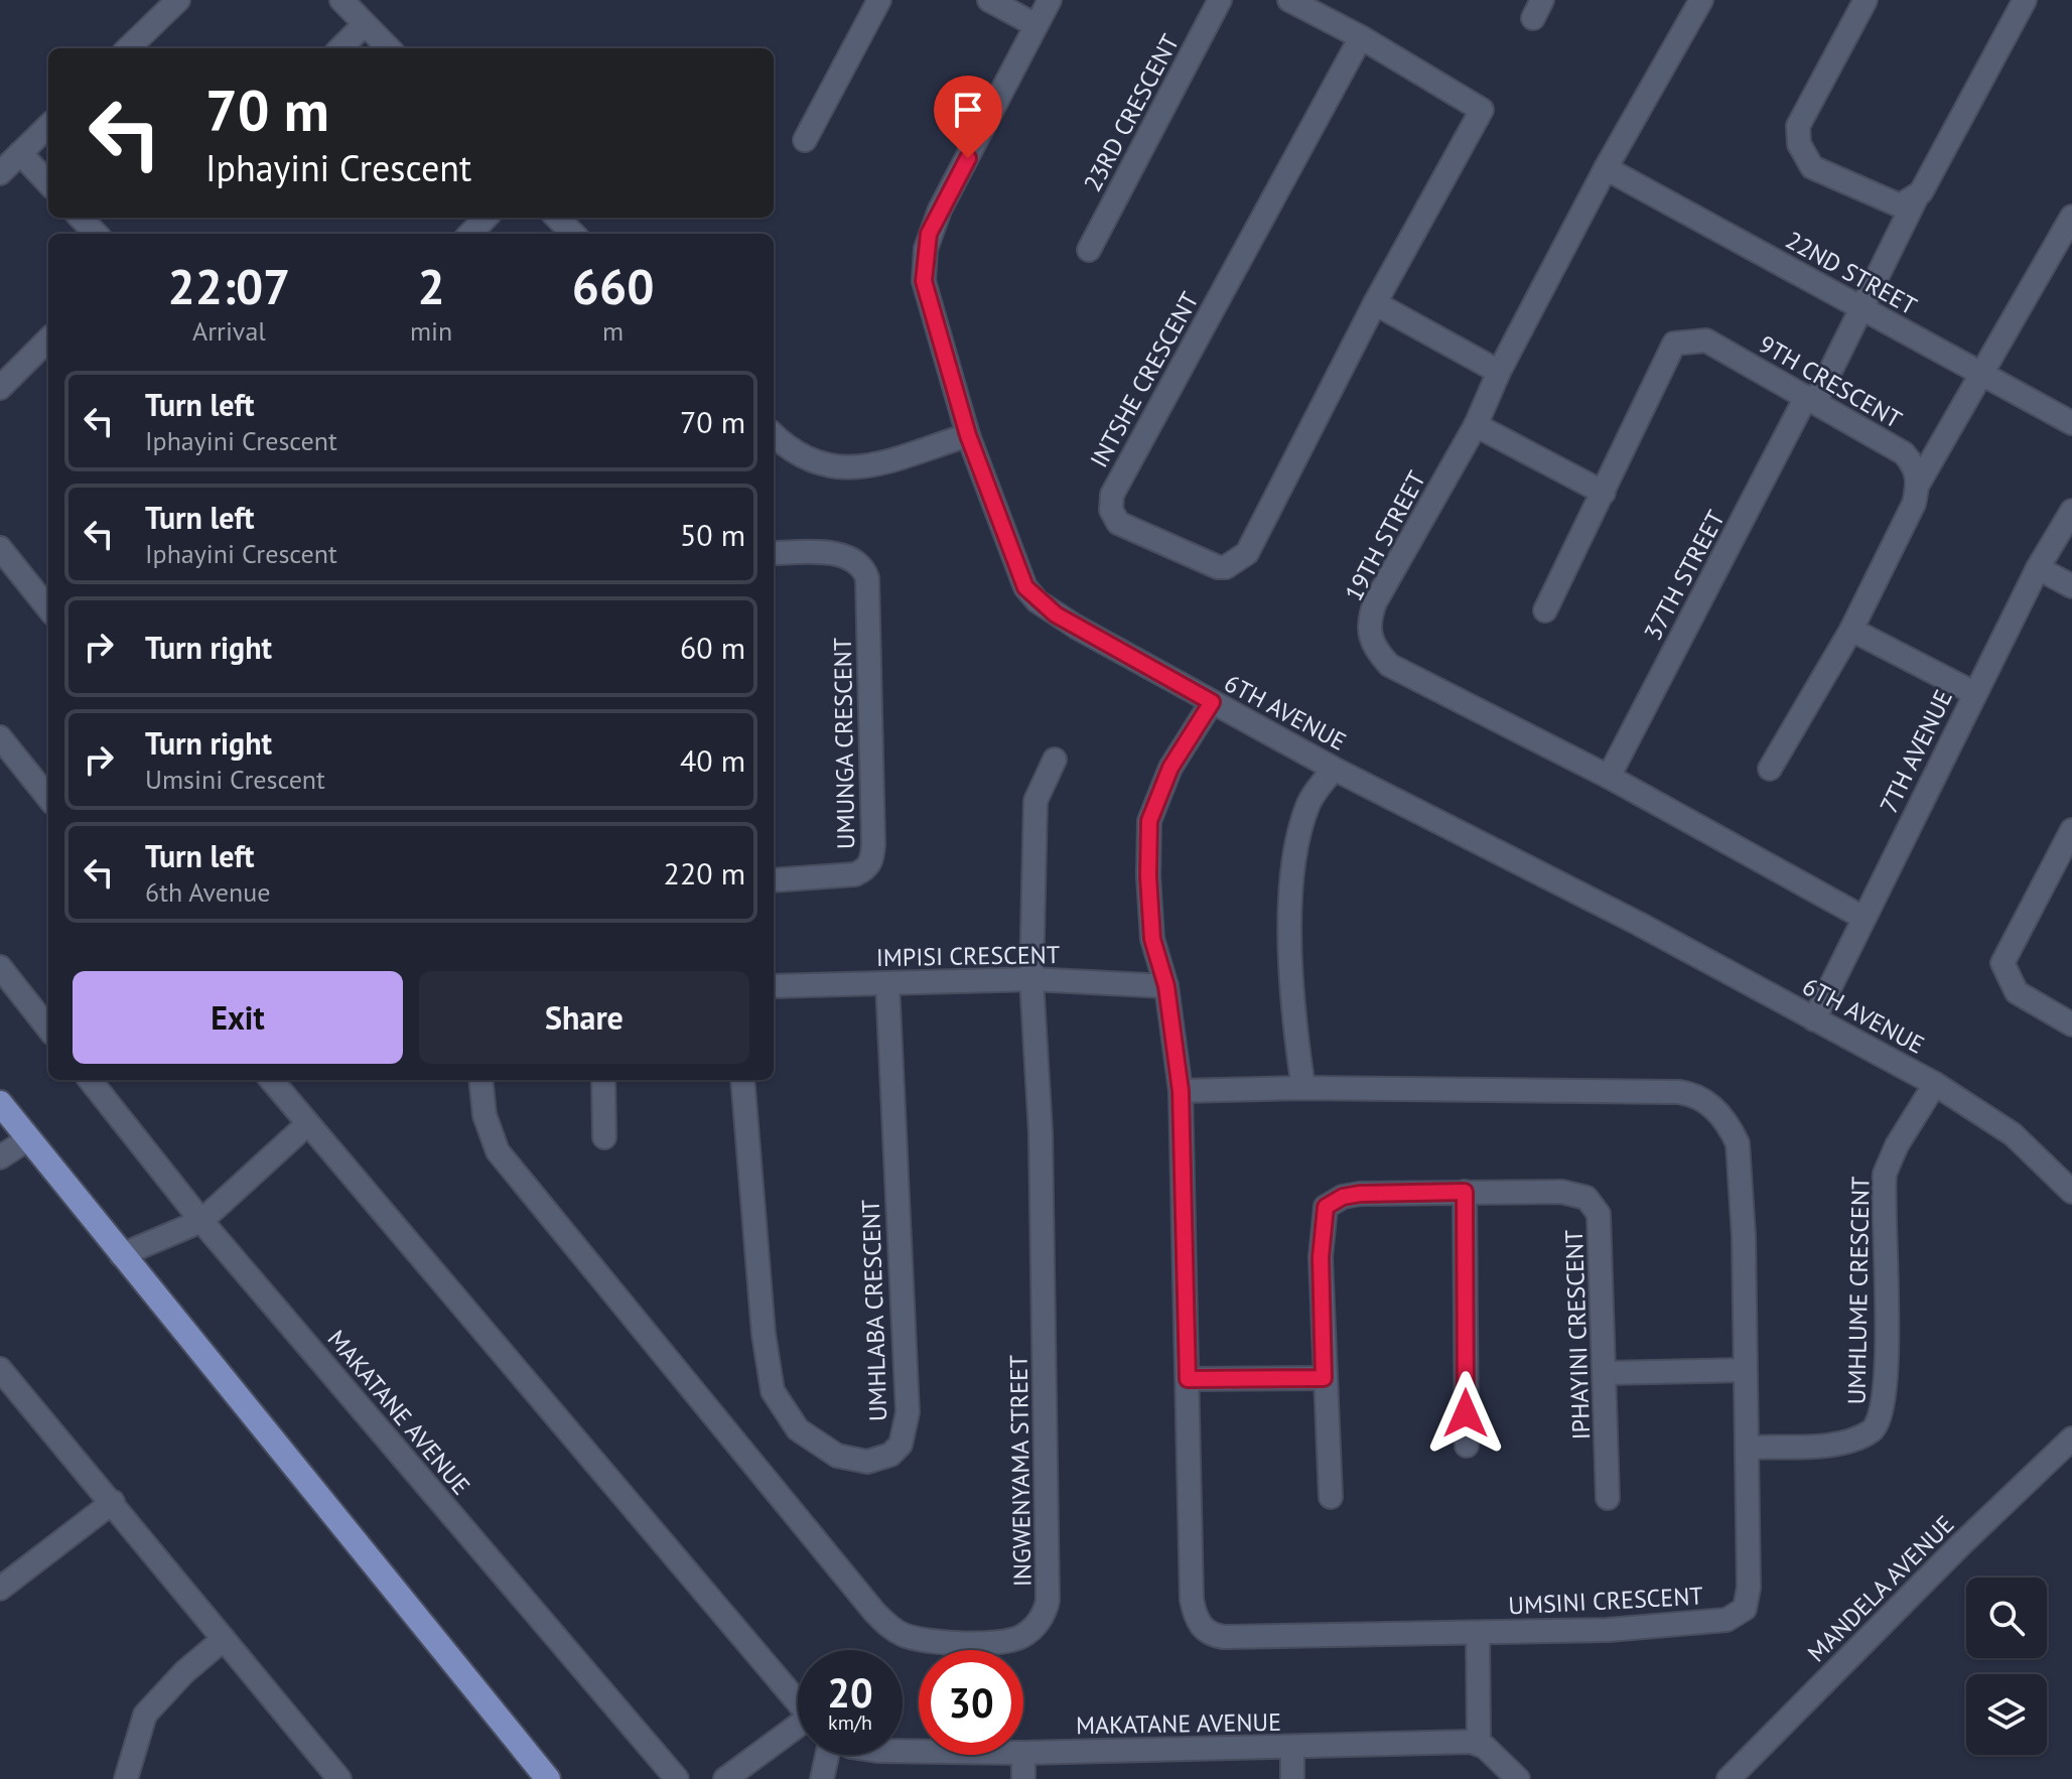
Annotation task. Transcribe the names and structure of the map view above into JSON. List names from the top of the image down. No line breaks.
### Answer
{"streets":{"street":["23RD CRESCENT","22ND STREET","INTSHE CRESCENT","9TH CRESCENT","19TH STREET","37TH STREET","6TH AVENUE","UMUNGA CRESCENT","7TH AVENUE","IMPISI CRESCENT","UMHLUME CRESCENT","UMHLABA CRESCENT","IPHAYINI CRESCENT","MAKATANE AVENUE","INGWENYAMA STREET","MANDELA AVENUE","UMSINI CRESCENT"]},"crossings":[["22ND STREET","19TH STREET"],["22ND STREET","37TH STREET"],["9TH CRESCENT","37TH STREET"],["19TH STREET","37TH STREET"],["19TH STREET","7TH AVENUE"],["6TH AVENUE","7TH AVENUE"],["6TH AVENUE","UMHLUME CRESCENT"],["6TH AVENUE","UMSINI CRESCENT"],["IMPISI CRESCENT","UMHLABA CRESCENT"],["IMPISI CRESCENT","INGWENYAMA STREET"],["IMPISI CRESCENT","UMSINI CRESCENT"],["UMHLUME CRESCENT","UMSINI CRESCENT"]],"page":{"turn":["70 m","Iphayini Crescent"],"eta":["22:07","Arrival","2","min","660","m"],"list":[{"name":"Turn left","note":"Iphayini Crescent","value":"70 m"},{"name":"Turn left","note":"Iphayini Crescent","value":"50 m"},{"name":"Turn right","value":"60 m"},{"name":"Turn right","note":"Umsini Crescent","value":"40 m"},{"name":"Turn left","note":"6th Avenue","value":"220 m"}],"buttons":["Exit","Share"],"speed":"20 km/h","limit":"30"}}
